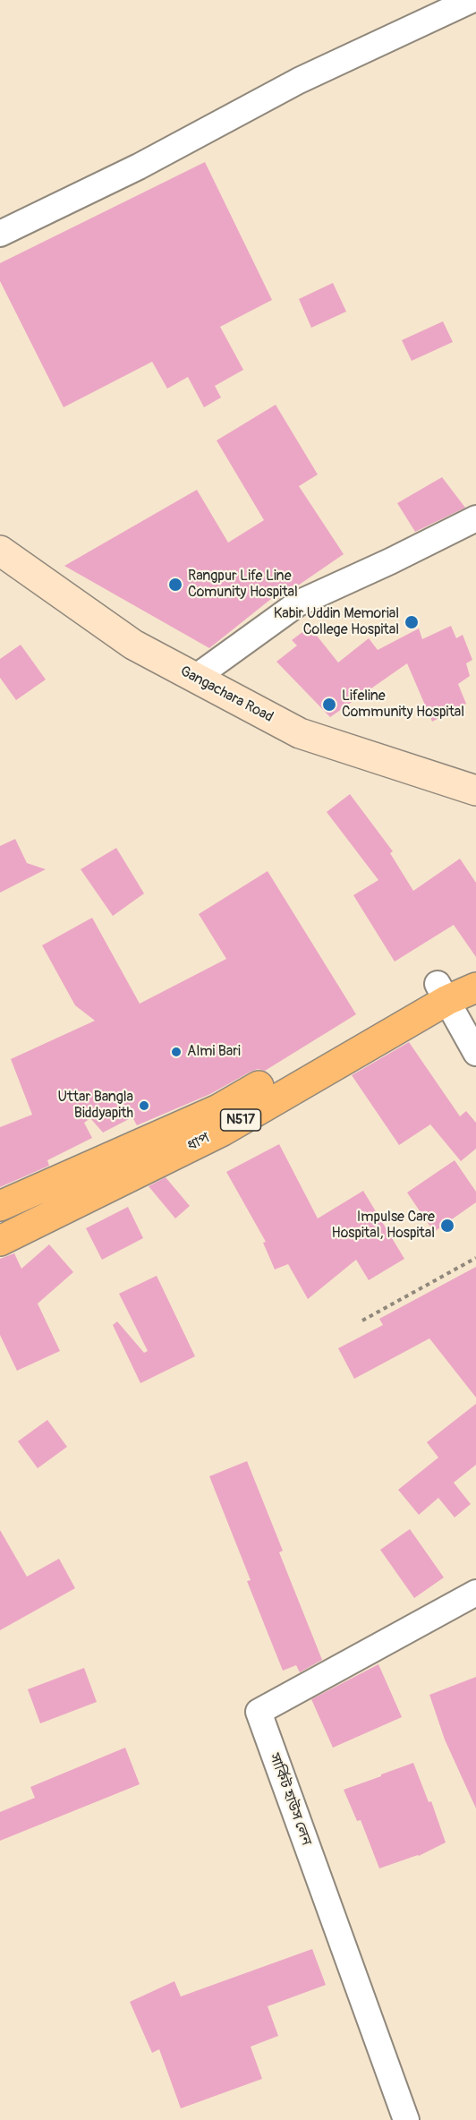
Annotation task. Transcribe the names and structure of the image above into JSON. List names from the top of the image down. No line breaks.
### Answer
{"streets":{"highway":["N517","ধাপ"],"main road":["Gangachara Road"],"street":["সার্কিট হাউস লেন"]},"places":["Rangpur Life Line Comunity Hospital","Kabir Uddin Memorial College Hospital","Lifeline Community Hospital","Almi Bari","Uttar Bangla Biddyapith","Impulse Care Hospital, Hospital"]}
